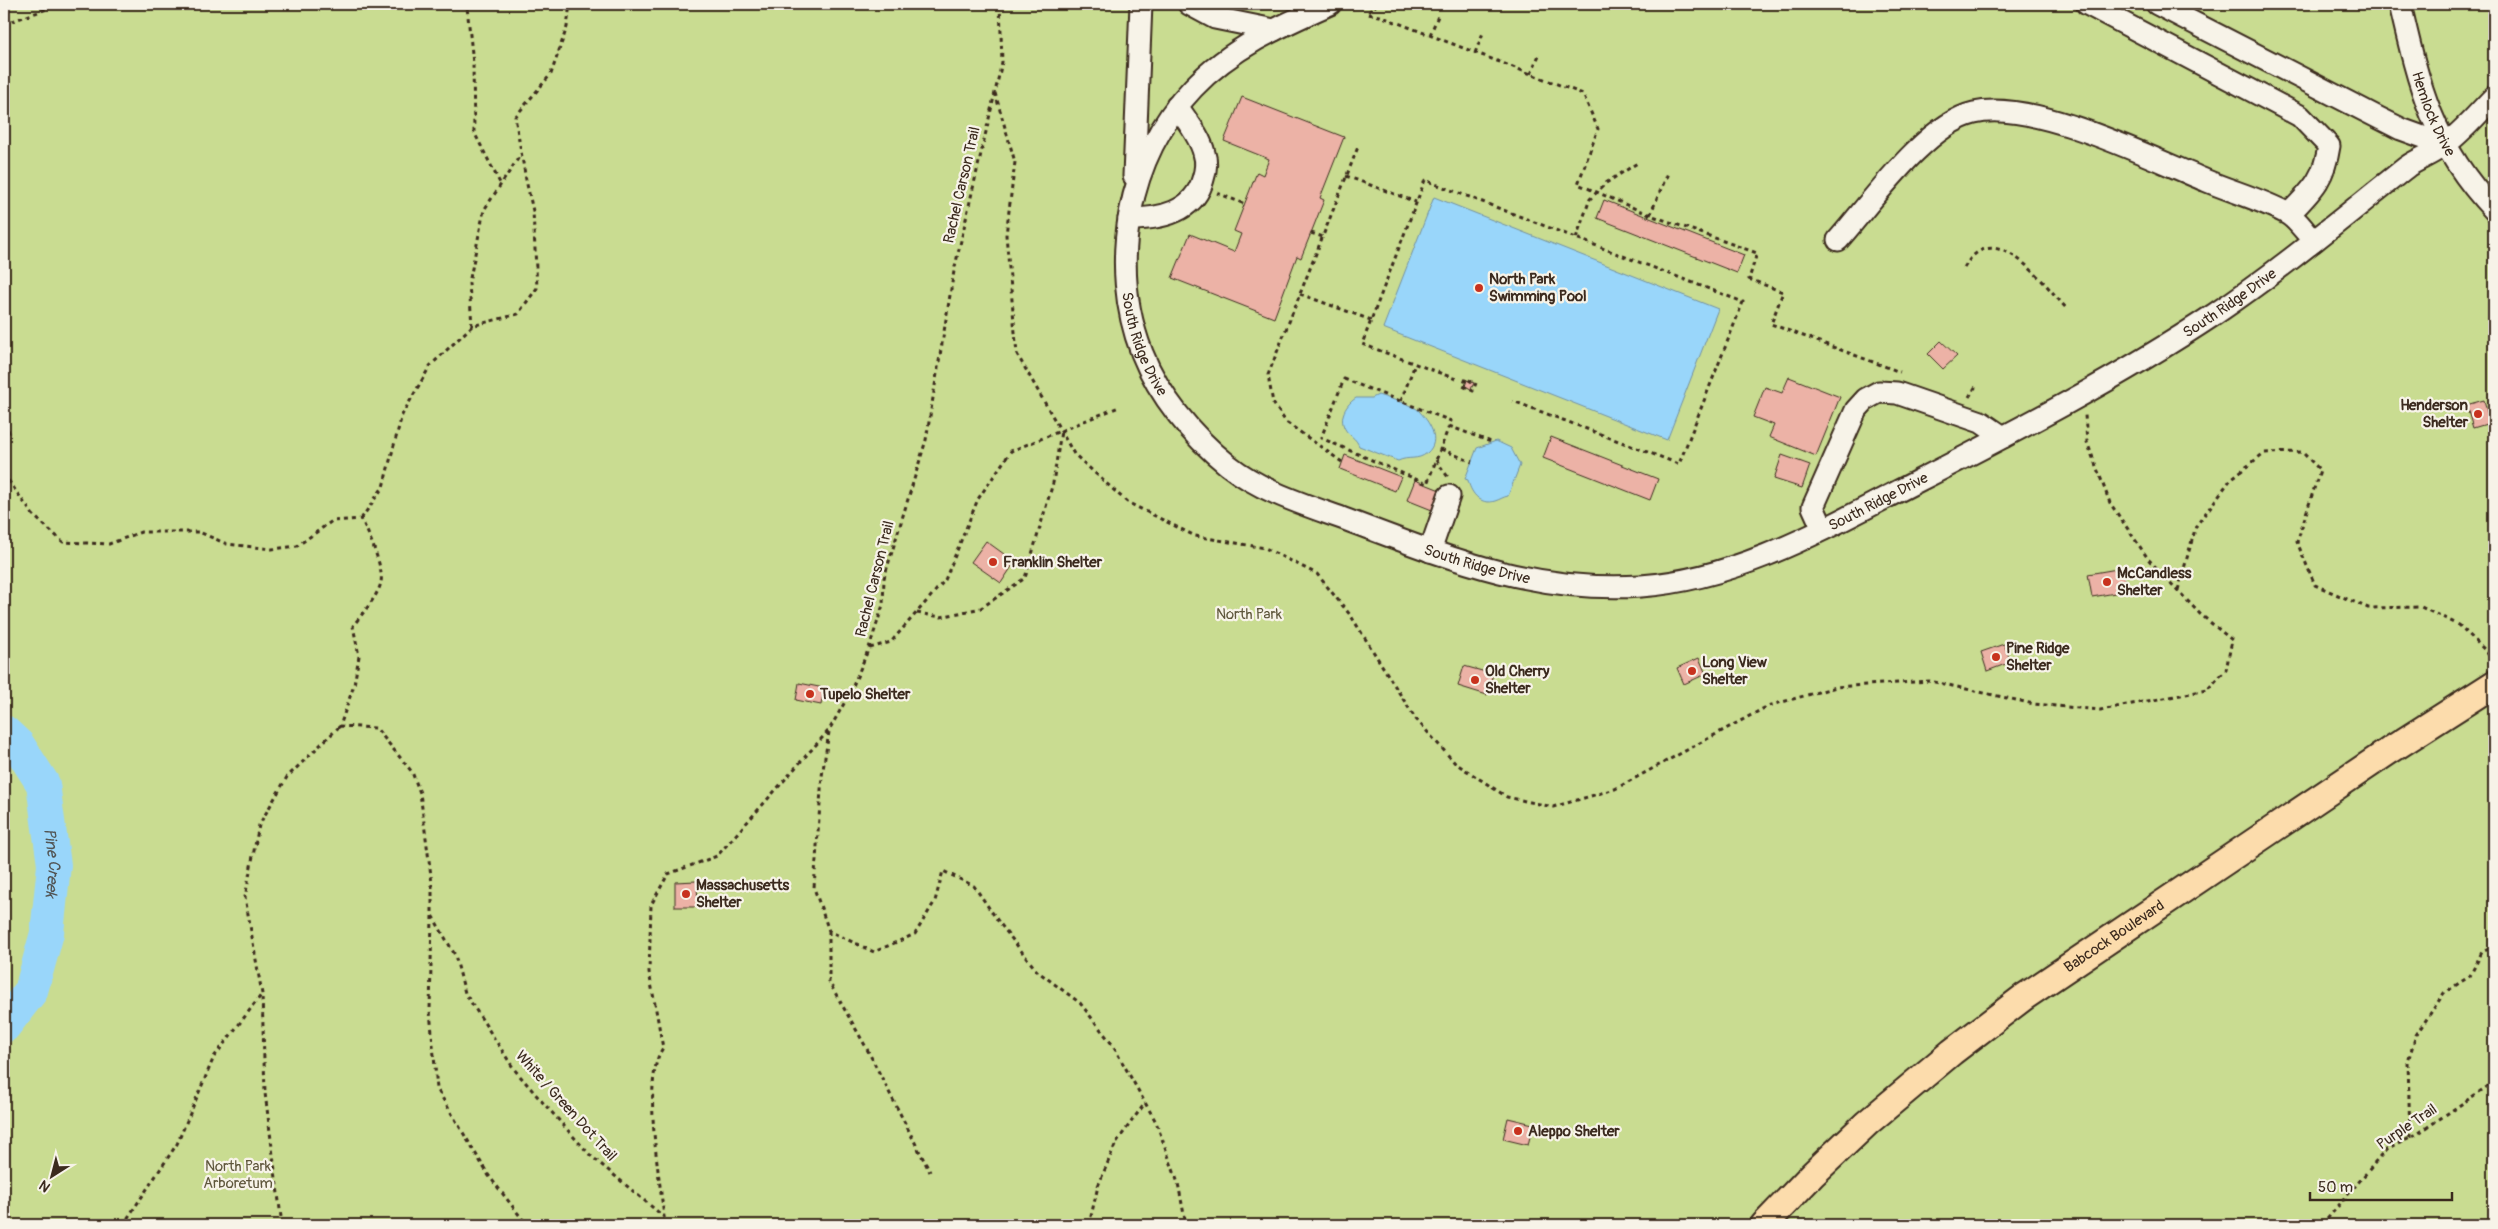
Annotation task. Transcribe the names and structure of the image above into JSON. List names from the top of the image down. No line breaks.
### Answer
{"streets":{"main road":["Babcock Boulevard"],"street":["Hemlock Drive","South Ridge Drive"],"path":["Rachel Carson Trail","White / Green Dot Trail","Purple Trail"]},"crossings":[["Hemlock Drive","South Ridge Drive"],["Rachel Carson Trail","White / Green Dot Trail"]],"water":["Pine Creek"],"parks":["North Park","North Park Arboretum"],"places":["North Park Swimming Pool","Henderson Shelter","Franklin Shelter","McCandless Shelter","Pine Ridge Shelter","Long View Shelter","Old Cherry Shelter","Tupelo Shelter","Massachusetts Shelter","Aleppo Shelter"],"scale_bar":"50 m","north":"bottom left"}
